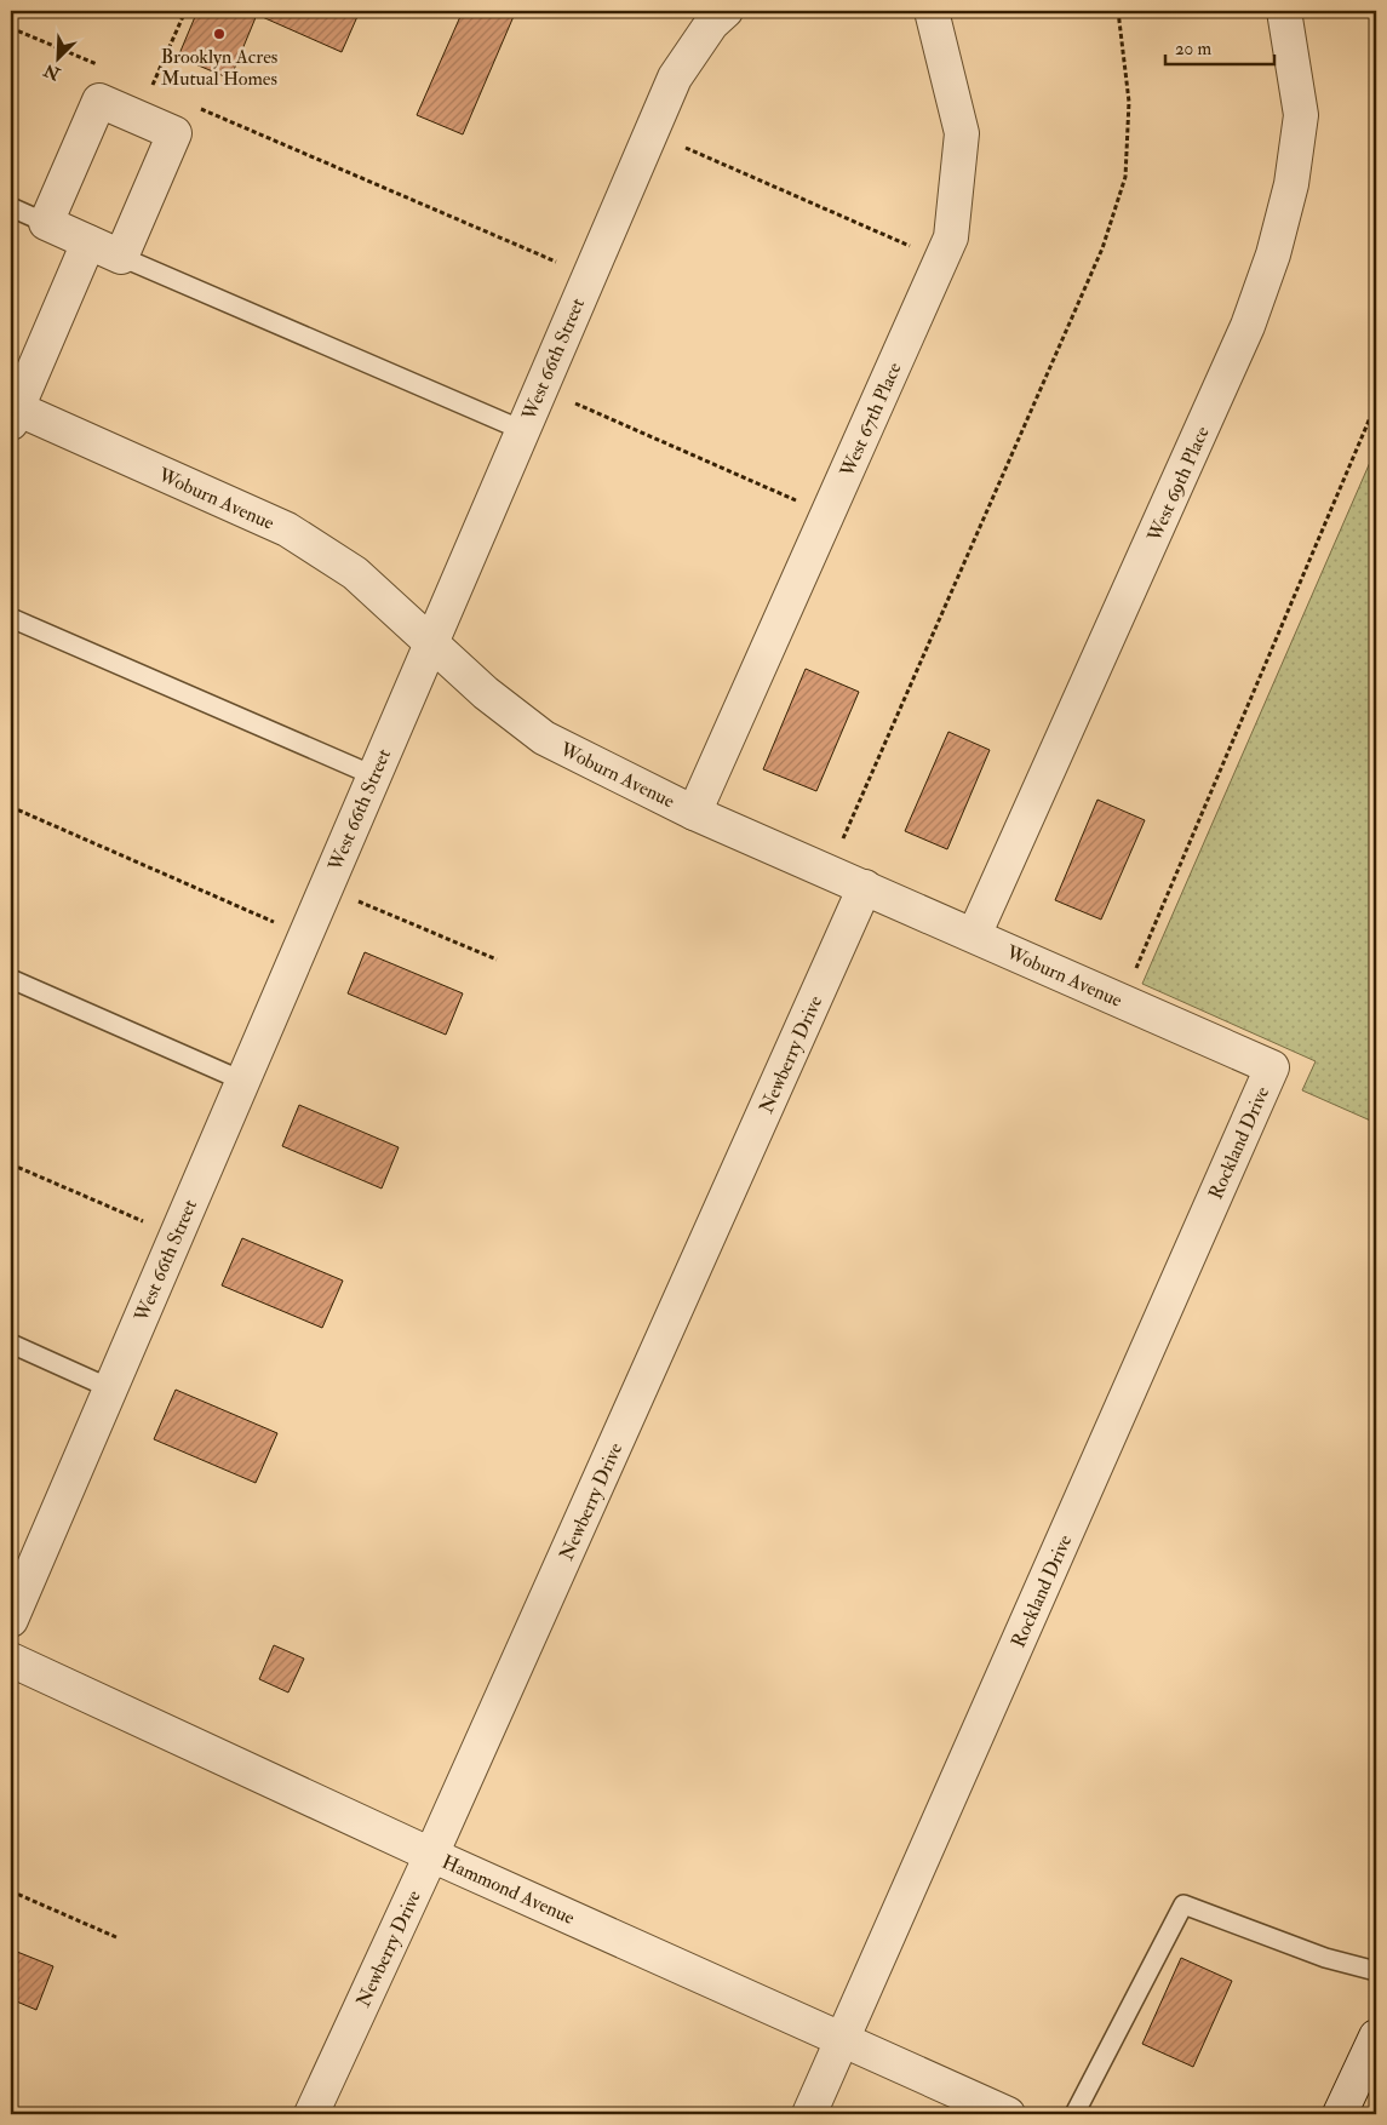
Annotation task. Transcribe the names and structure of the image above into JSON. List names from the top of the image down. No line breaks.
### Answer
{"streets":{"street":["West 66th Street","West 67th Place","West 69th Place","Woburn Avenue","Newberry Drive","Rockland Drive","Hammond Avenue"]},"crossings":[["West 66th Street","Woburn Avenue"],["West 67th Place","Woburn Avenue"],["West 69th Place","Woburn Avenue"],["Woburn Avenue","Newberry Drive"],["Woburn Avenue","Rockland Drive"],["Newberry Drive","Hammond Avenue"],["Rockland Drive","Hammond Avenue"]],"places":["Brooklyn Acres Mutual Homes"],"scale_bar":"20 m","north":"bottom left"}
